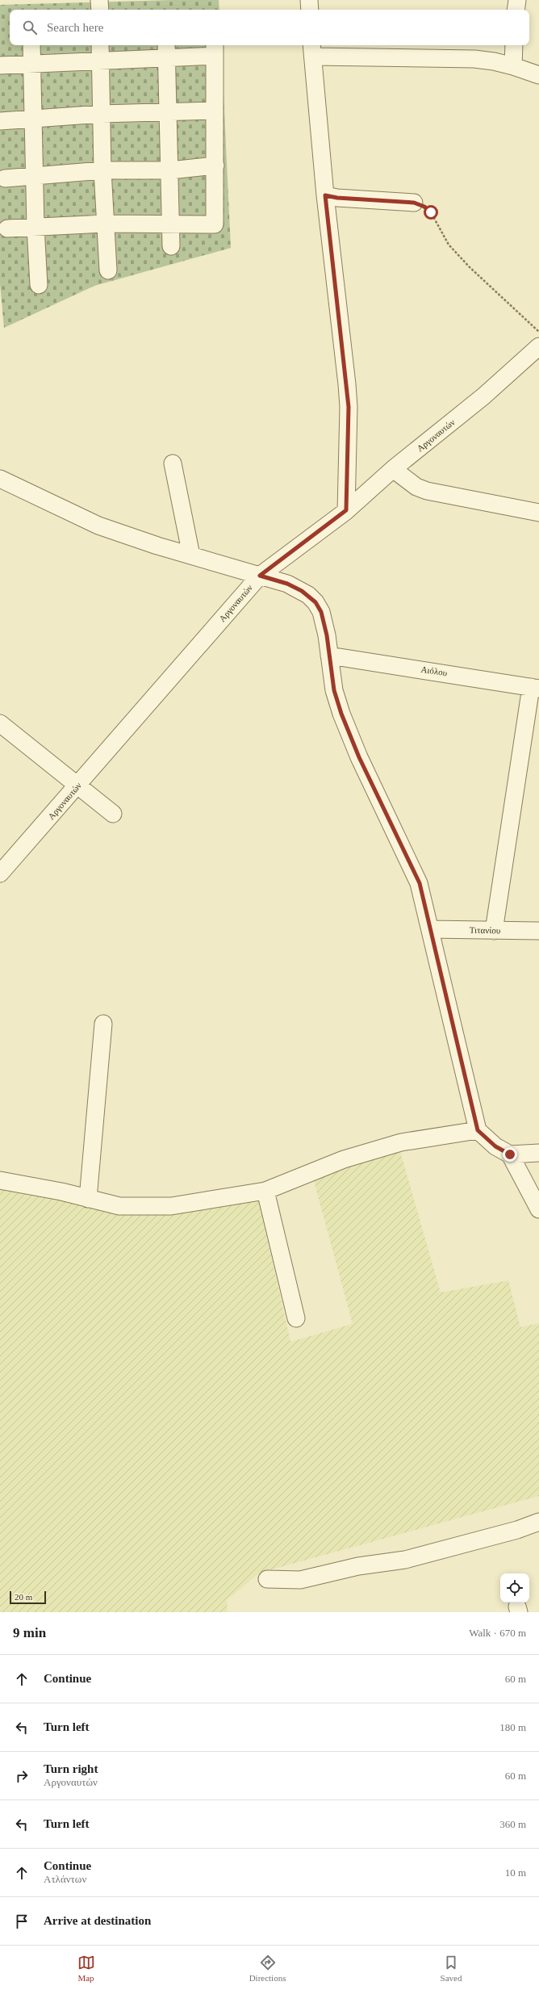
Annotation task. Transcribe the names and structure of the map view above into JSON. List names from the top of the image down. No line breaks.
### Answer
{"streets":{"street":["Αργοναυτών","Αιόλου","Τιτανίου"]},"scale_bar":"20 m","page":{"search":"Search here","scale":"20 m","heading":["9 min","Walk · 670 m"],"list":[["Continue","60 m"],["Turn left","180 m"],["Turn right","Αργοναυτών","60 m"],["Turn left","360 m"],["Continue","Ατλάντων","10 m"],"Arrive at destination"],"nav":["Map","Directions","Saved"]}}
